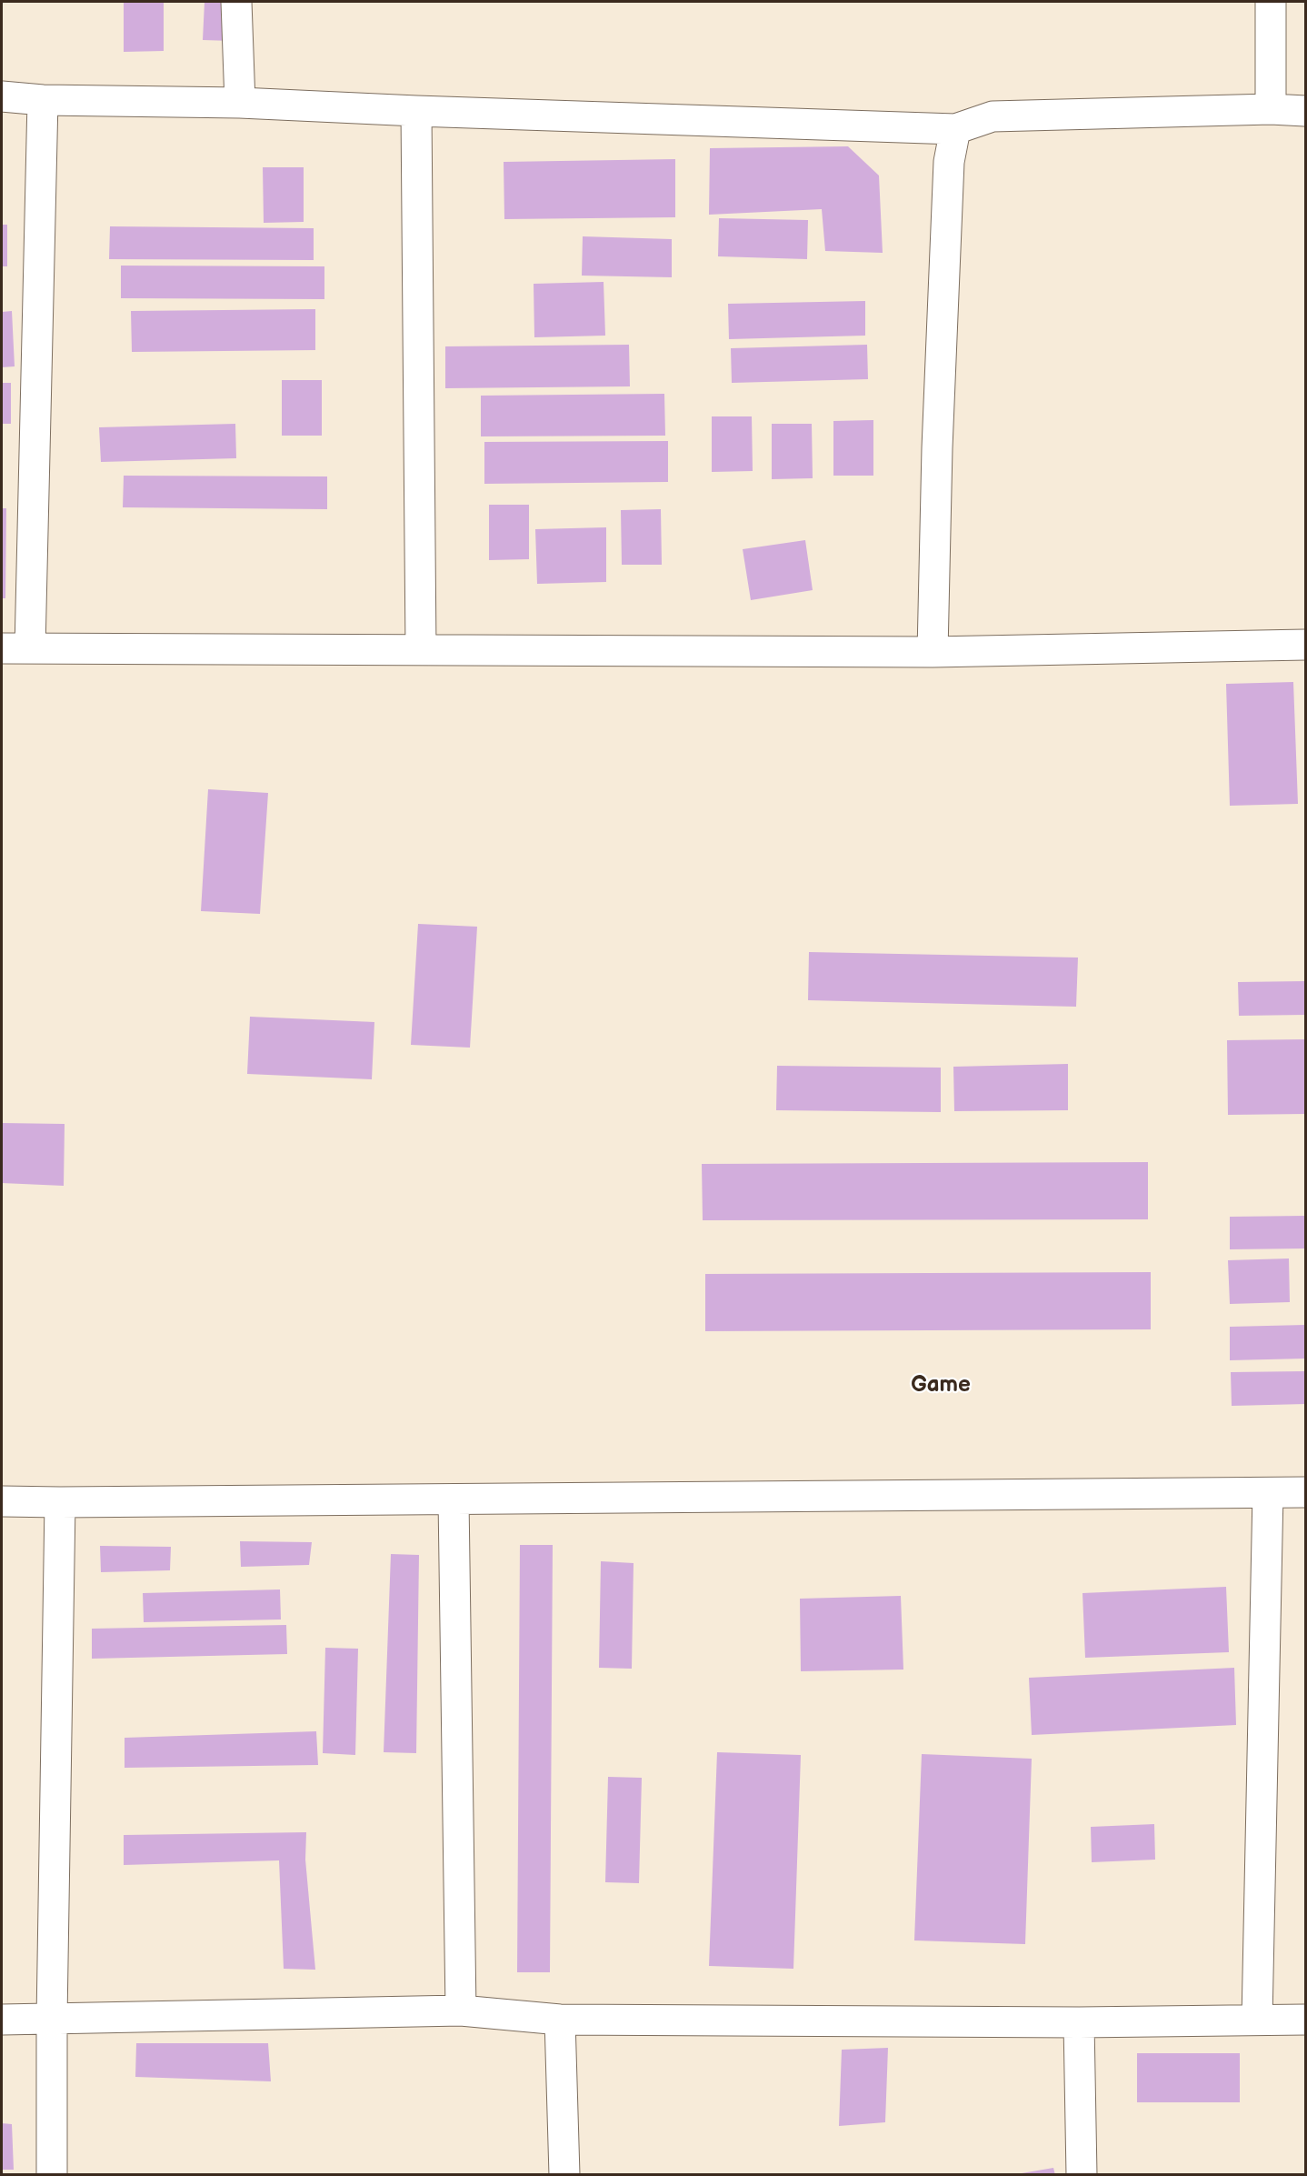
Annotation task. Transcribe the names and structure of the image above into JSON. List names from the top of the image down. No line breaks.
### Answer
{"districts":["Game"]}
